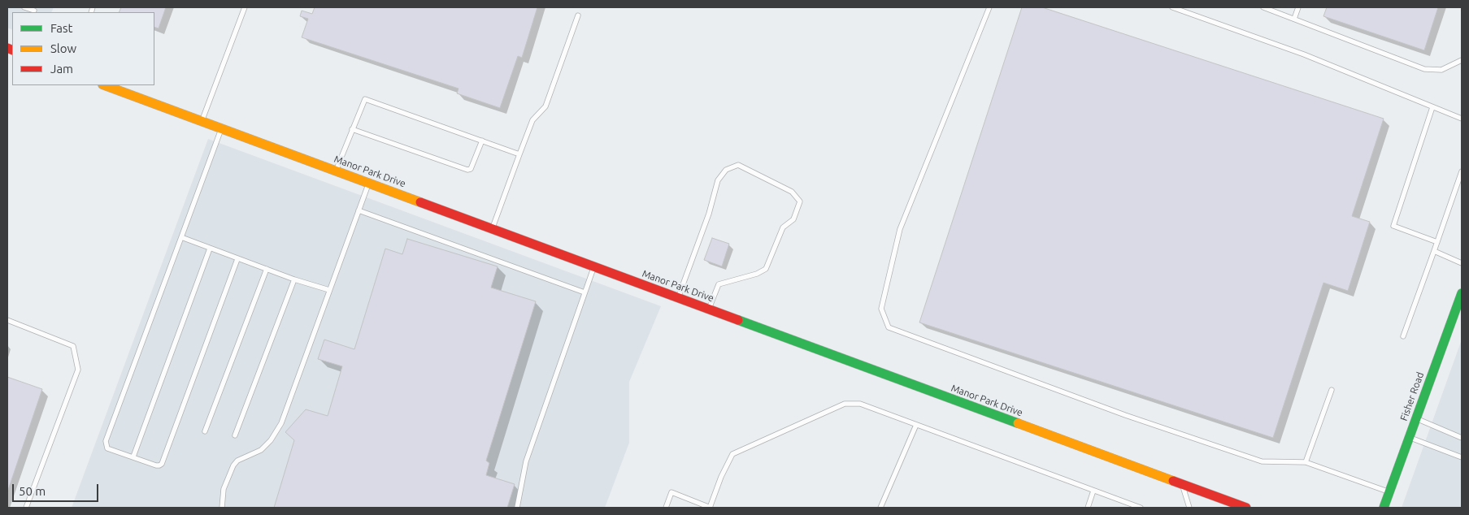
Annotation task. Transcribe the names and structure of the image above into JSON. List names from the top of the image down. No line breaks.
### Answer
{"streets":{"street":["Manor Park Drive","Fisher Road"]},"legend":["Fast","Slow","Jam"],"scale_bar":"50 m"}
